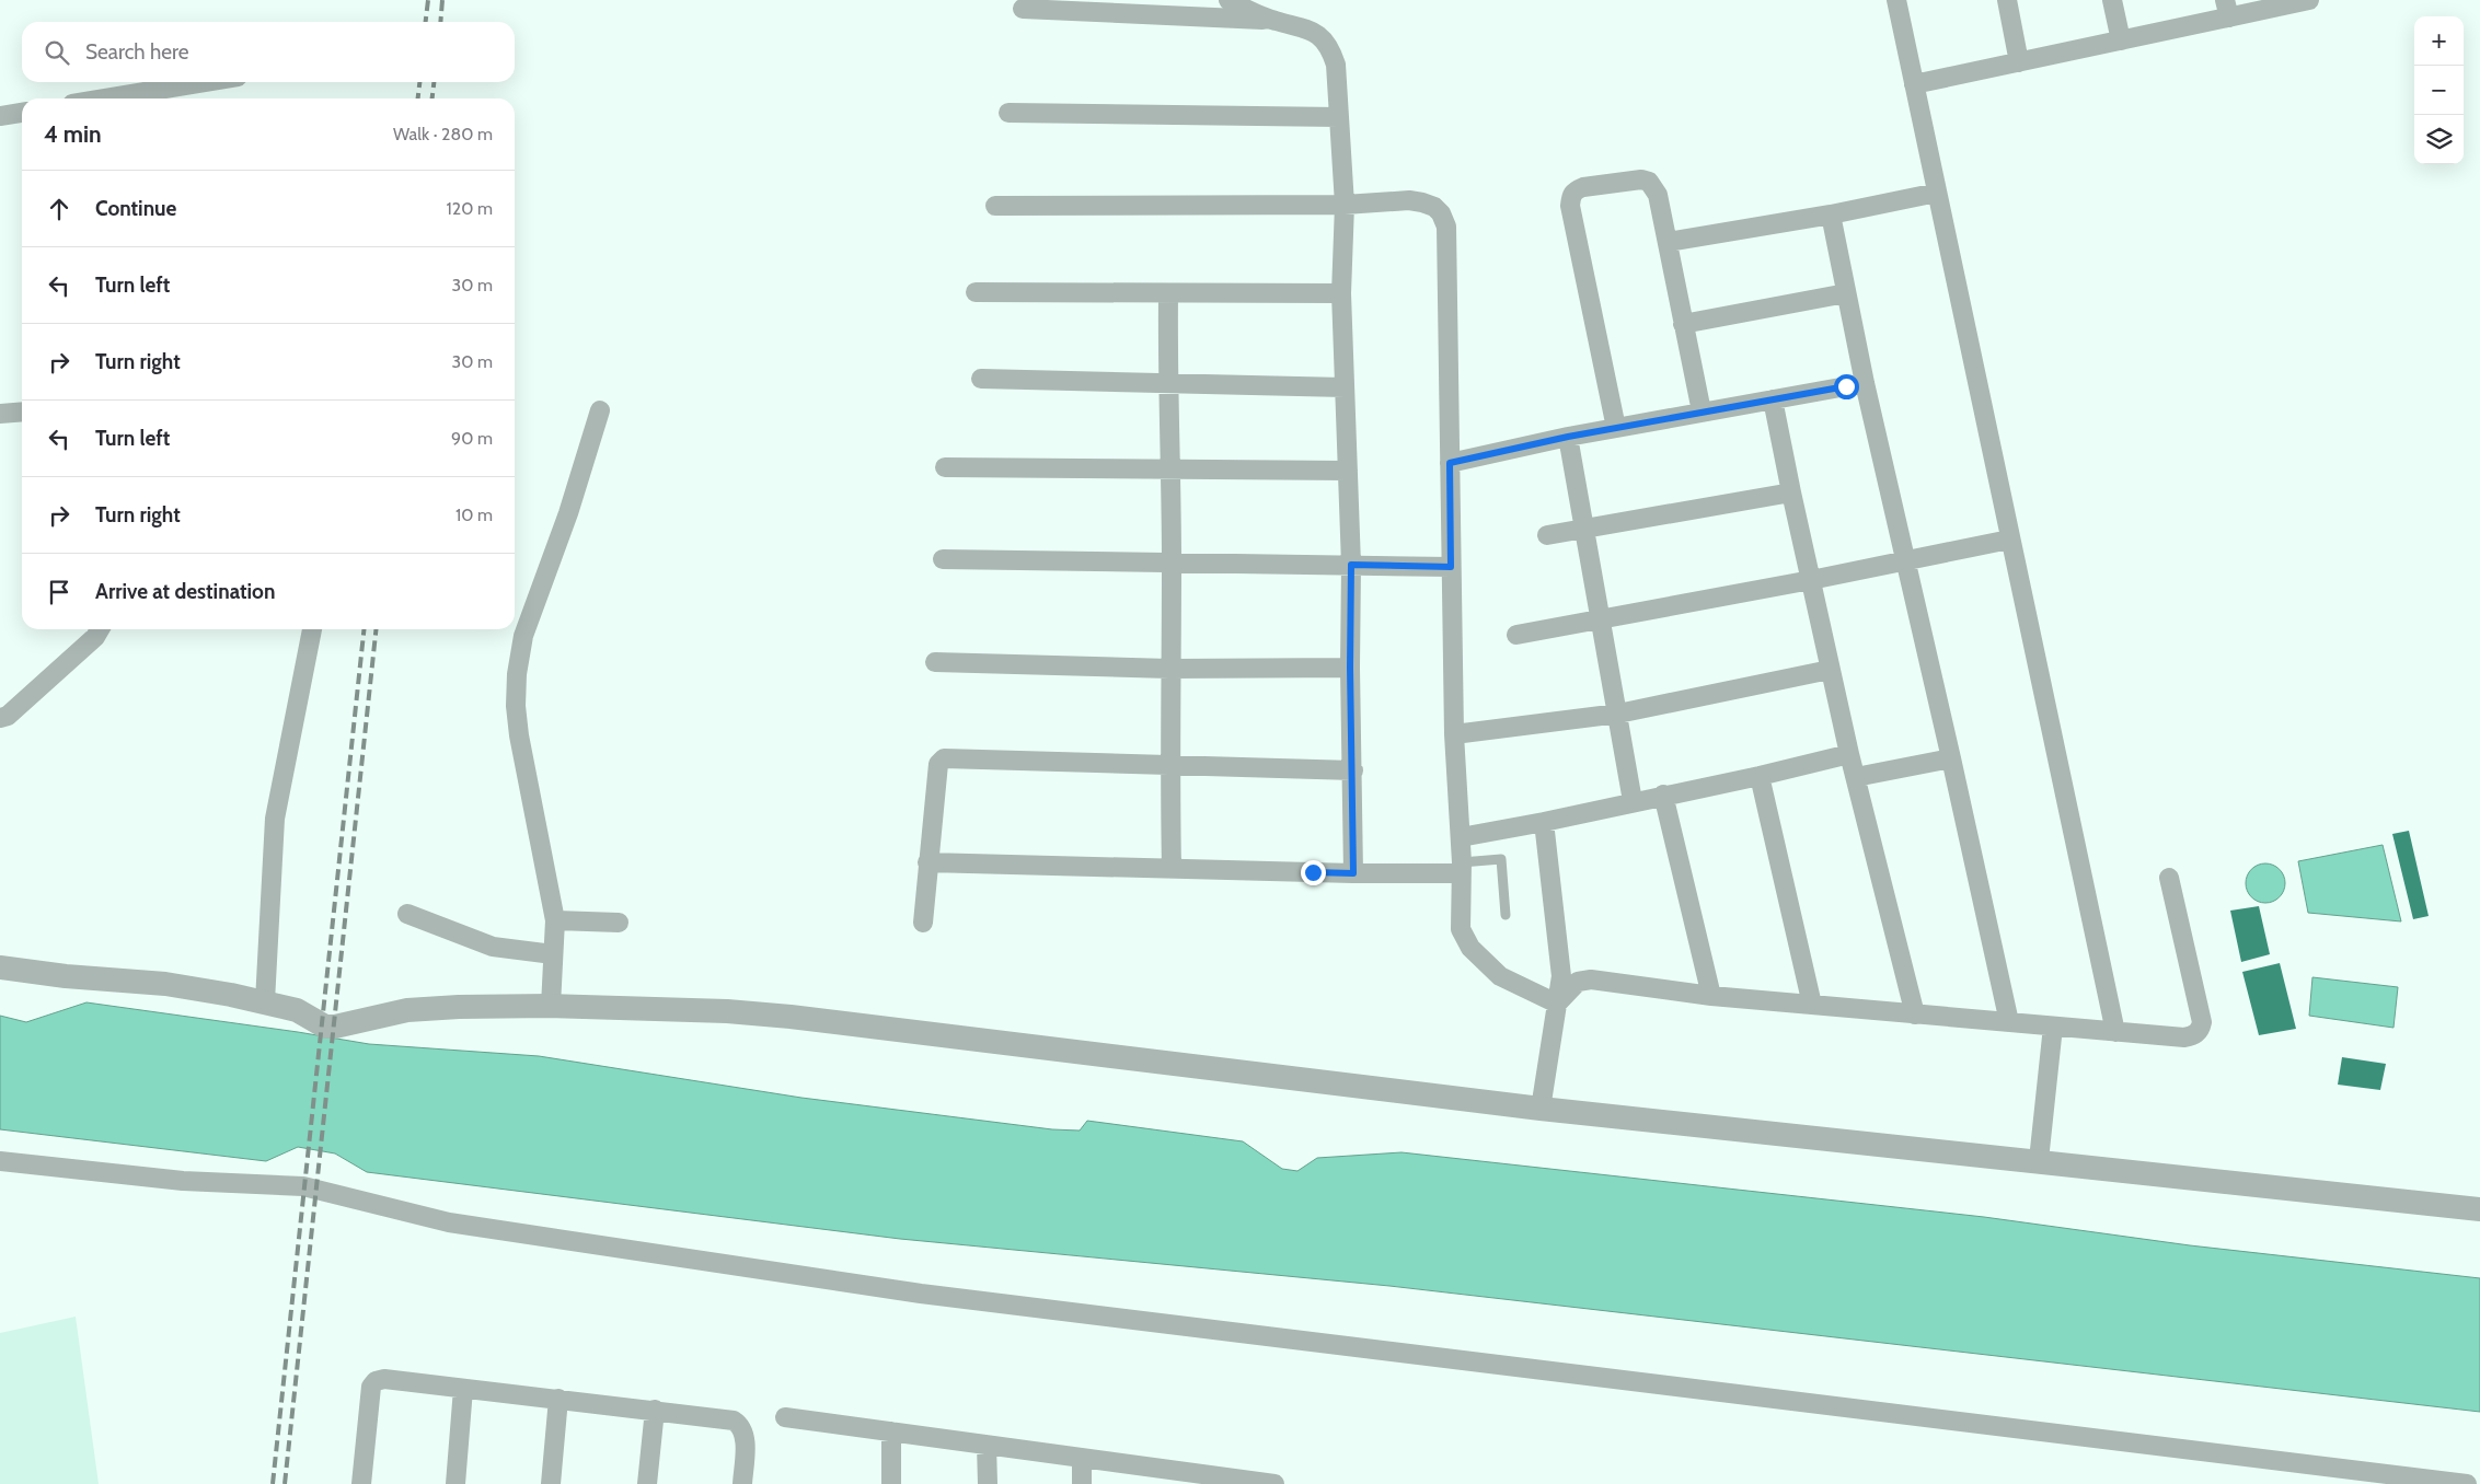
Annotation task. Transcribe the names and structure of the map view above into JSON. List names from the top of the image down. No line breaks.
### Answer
{"page":{"map_buttons":["+","−"],"search":"Search here","heading":["4 min","Walk · 280 m"],"list":[["Continue","120 m"],["Turn left","30 m"],["Turn right","30 m"],["Turn left","90 m"],["Turn right","10 m"],"Arrive at destination"]}}
